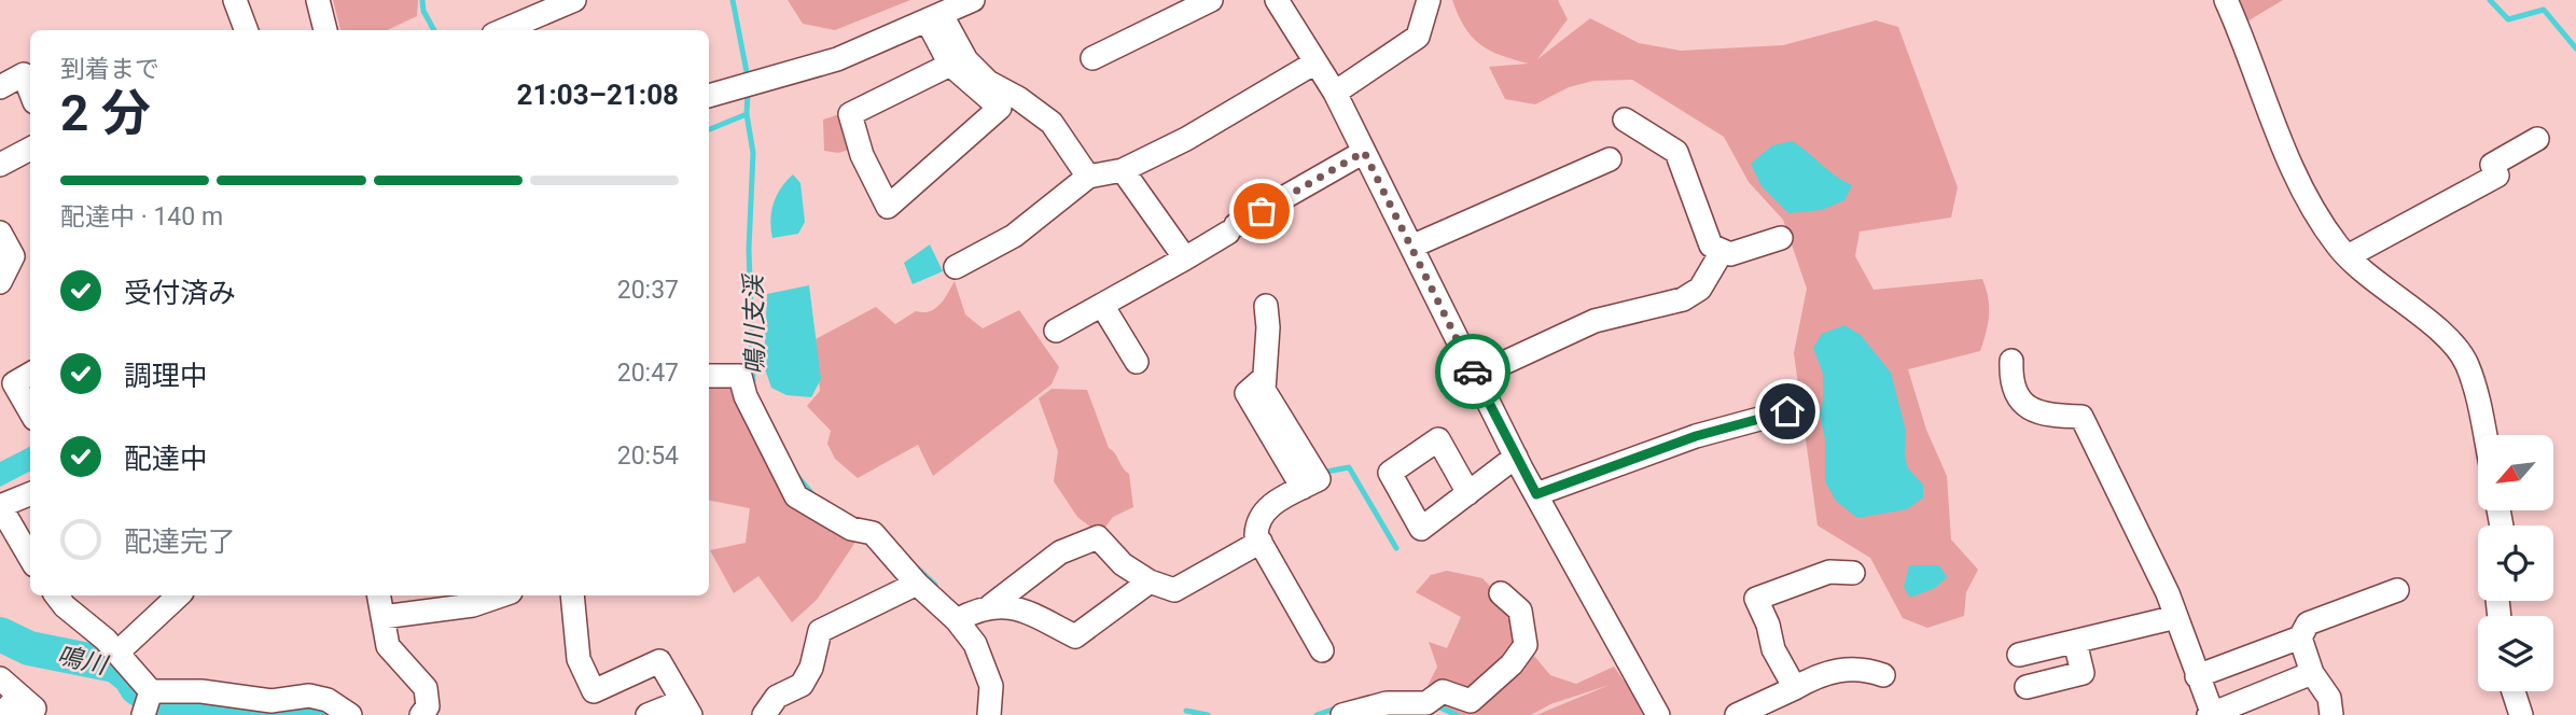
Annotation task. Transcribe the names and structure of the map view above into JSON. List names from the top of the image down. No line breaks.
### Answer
{"water":["鳴川支渓","鳴川"],"north":"bottom left","page":{"heading":["2 分","到着まで","21:03–21:08"],"bar":"配達中 · 140 m","list":[["受付済み","20:37"],["調理中","20:47"],["配達中","20:54"],"配達完了"]}}
